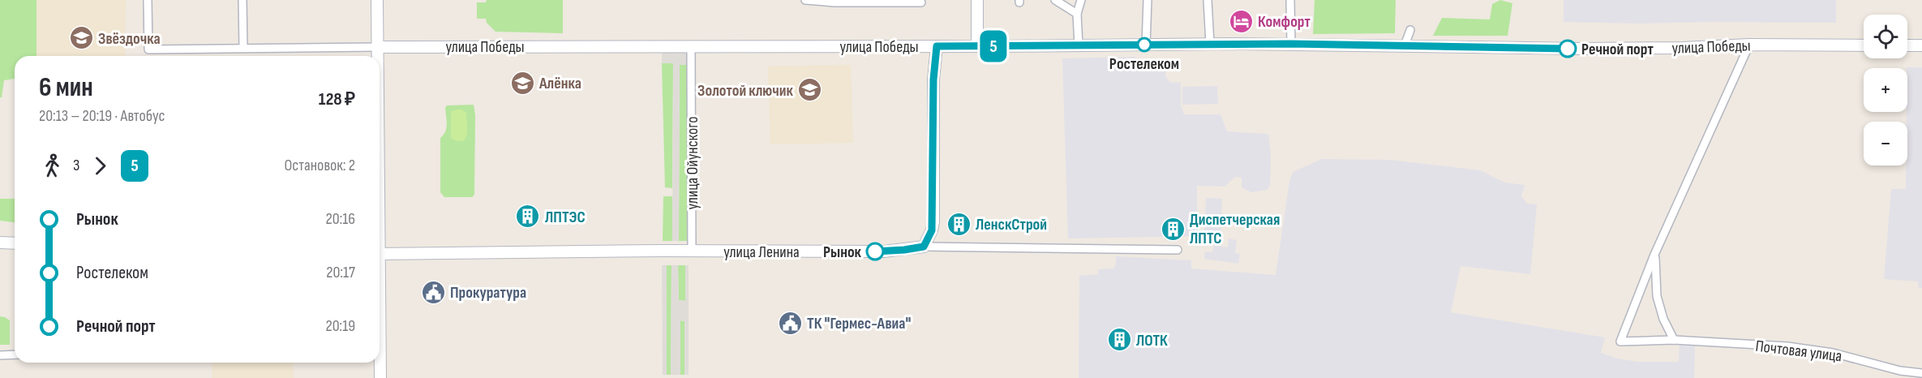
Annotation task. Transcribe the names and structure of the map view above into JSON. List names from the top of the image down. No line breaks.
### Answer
{"streets":{"main road":["улица Победы","улица Ленина"],"street":["улица Ойунского","Почтовая улица"]},"crossings":[["улица Победы","улица Ойунского"],["улица Ойунского","улица Ленина"]],"places":{"hotel":["Комфорт"],"school or university":["Звёздочка","Алёнка","Золотой ключик"],"other":["Ростелеком","Речной порт","Рынок"],"building":["ЛПТЭС","ЛенскСтрой","Диспетчерская ЛПТС","ЛОТК"],"public building":["Прокуратура","ТК \"Гермес-Авиа\""]},"lines":["bus line 5"],"page":{"on_map":"5","map_buttons":["+","−"],"heading":["6 мин","20:13 – 20:19 · Автобус","128 ₽"],"legs":["3","5","Остановок: 2"],"list":[{"name":"Рынок","value":"20:16"},{"name":"Ростелеком","value":"20:17"},{"name":"Речной порт","value":"20:19"}]}}
